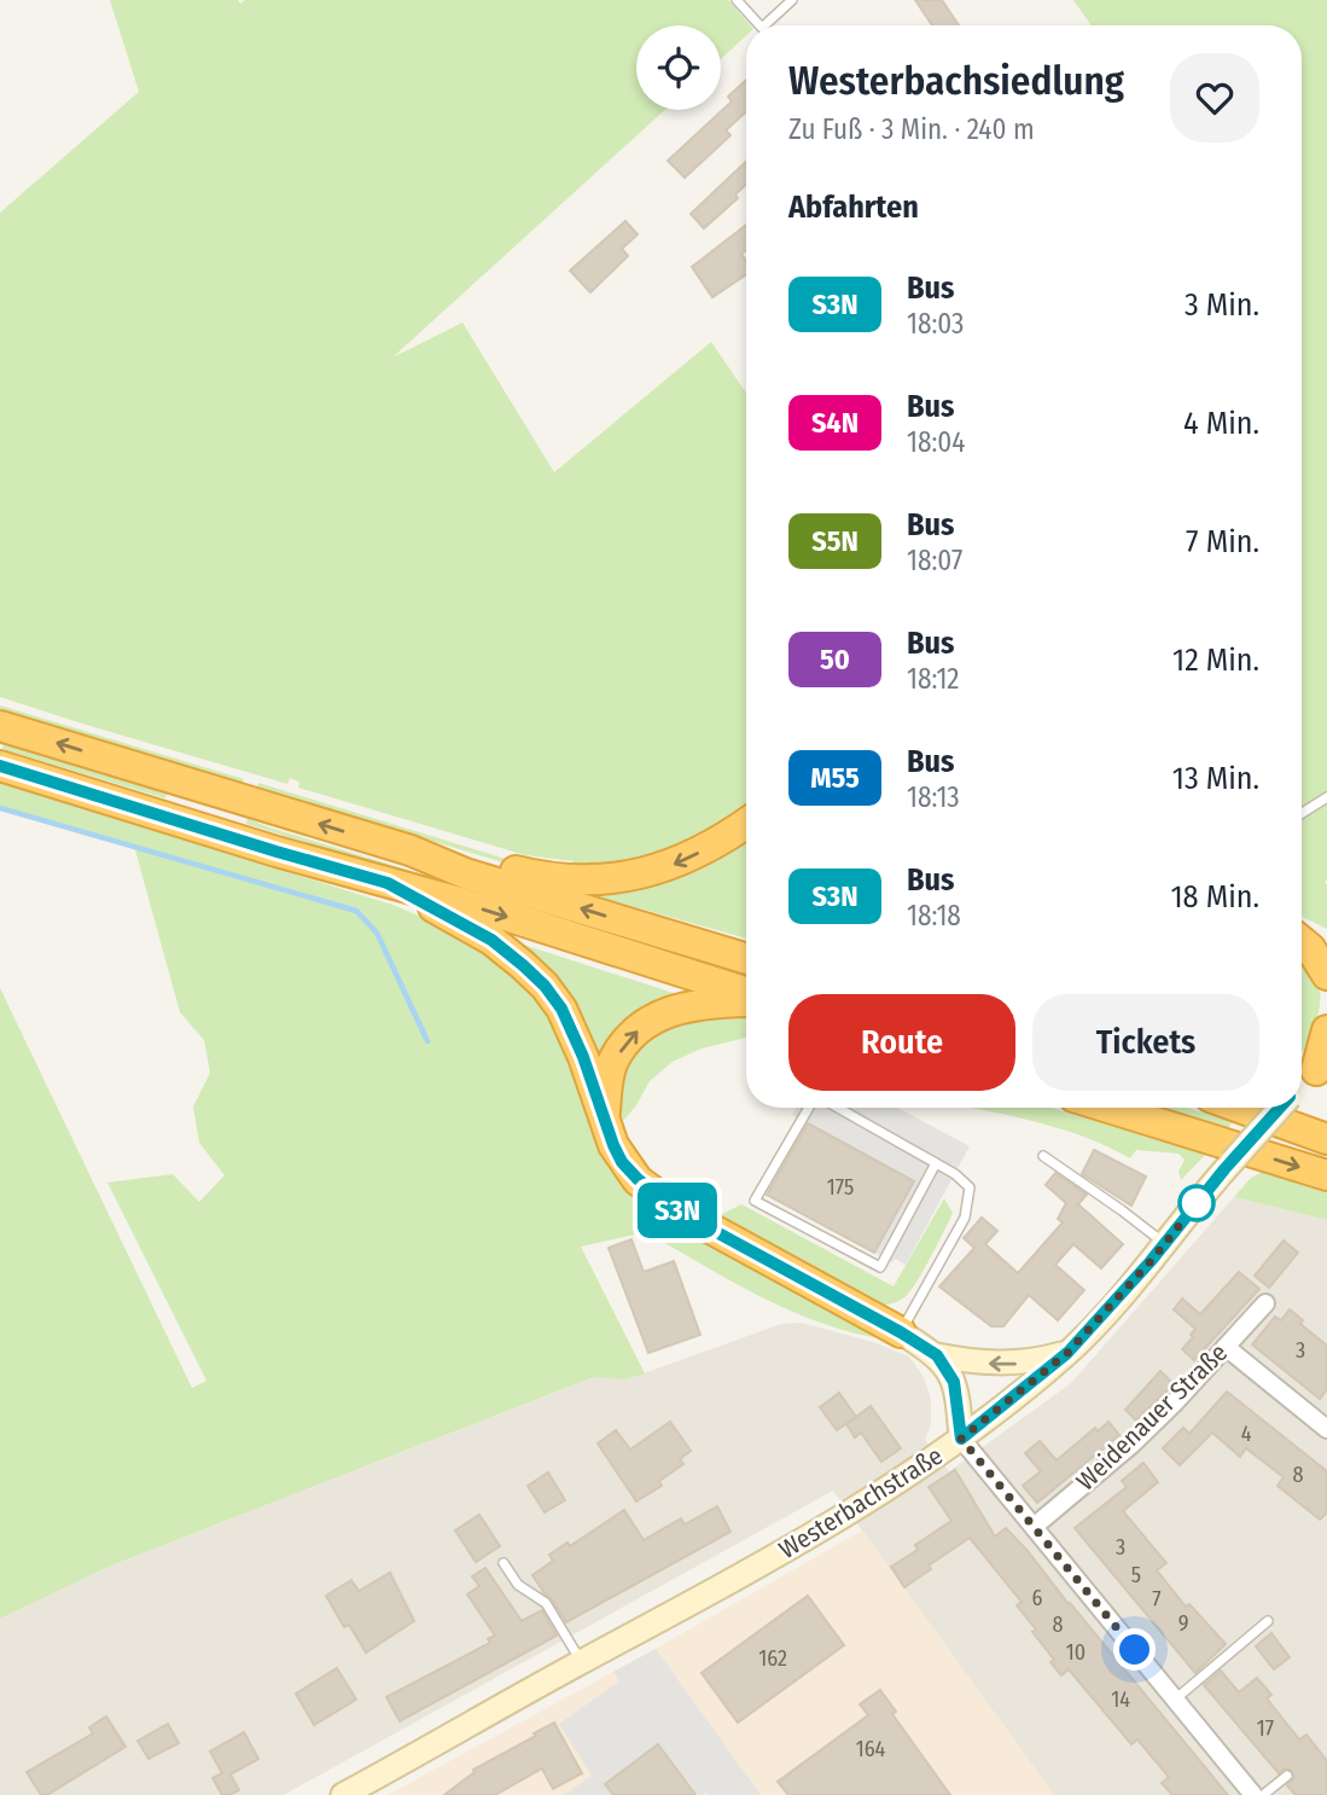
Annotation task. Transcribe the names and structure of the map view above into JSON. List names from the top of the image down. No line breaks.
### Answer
{"streets":{"main road":["Westerbachstraße"],"street":["Weidenauer Straße"]},"lines":["bus line S3N"],"house_numbers":["175","3","4","8","3","5","6","7","9","8","10","162","14","17","164"],"page":{"on_map":"S3N","heading":[["Westerbachsiedlung","Zu Fuß · 3 Min. · 240 m"],"Abfahrten"],"list":[{"mark":"S3N","name":"Bus","note":"18:03","value":"3 Min."},{"mark":"S4N","name":"Bus","note":"18:04","value":"4 Min."},{"mark":"S5N","name":"Bus","note":"18:07","value":"7 Min."},{"mark":"50","name":"Bus","note":"18:12","value":"12 Min."},{"mark":"M55","name":"Bus","note":"18:13","value":"13 Min."},{"mark":"S3N","name":"Bus","note":"18:18","value":"18 Min."}],"buttons":["Route","Tickets"]}}
